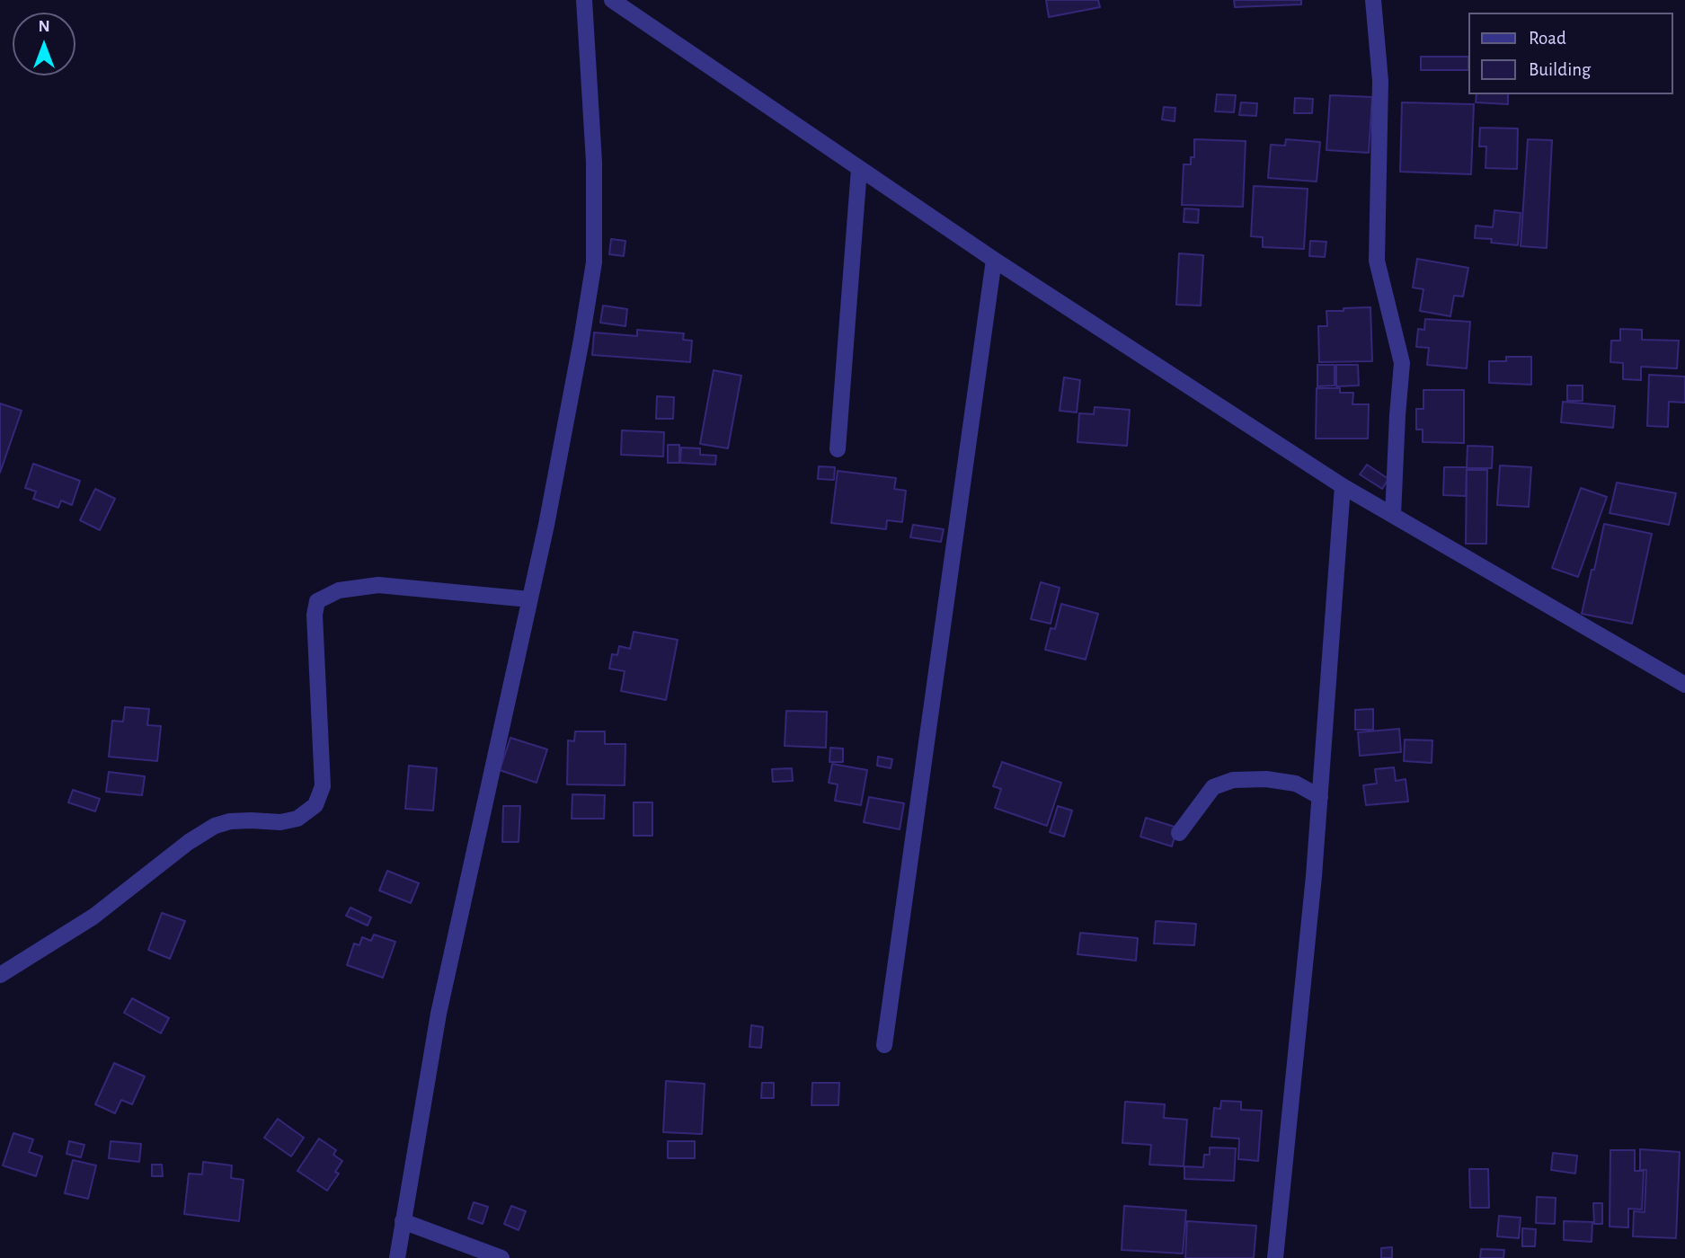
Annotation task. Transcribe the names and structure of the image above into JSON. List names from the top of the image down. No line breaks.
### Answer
{"legend":["Road","Building"],"north":"top"}
